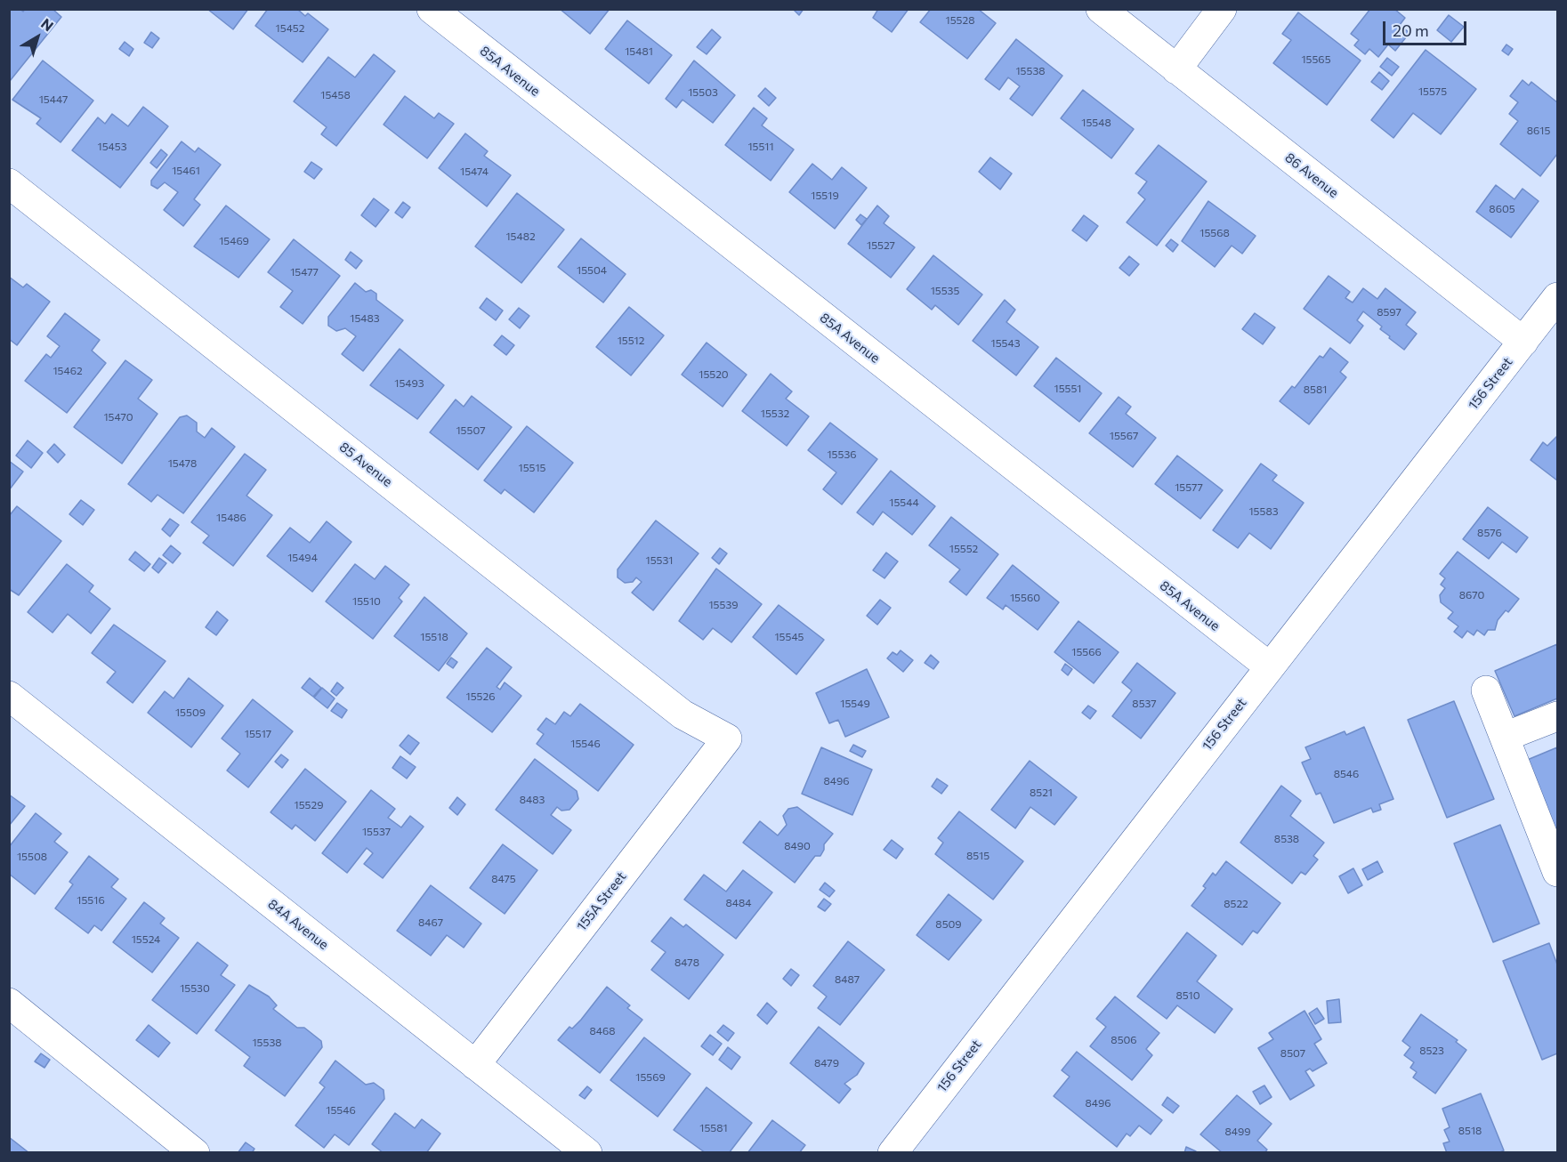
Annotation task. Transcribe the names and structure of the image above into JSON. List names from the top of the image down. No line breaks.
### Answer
{"streets":{"street":["85A Avenue","86 Avenue","156 Street","85 Avenue","155A Street","84A Avenue"]},"crossings":[["85A Avenue","156 Street"],["86 Avenue","156 Street"],["85 Avenue","155A Street"],["155A Street","84A Avenue"]],"house_numbers":["15528","15452","15481","15565","15538","15575","15503","15458","15447","15548","8615","15453","15511","15461","15474","15519","8605","15568","15482","15469","15527","15504","15477","15535","8597","15483","15512","15543","15462","15520","15493","15551","8581","15532","15470","15507","15567","15536","15478","15515","15577","15544","15583","15486","8576","15552","15494","15531","8670","15560","15510","15539","15518","15545","15566","15526","15549","8537","15509","15517","15546","8546","8496","8521","8483","15529","15537","8538","8490","8515","15508","8475","15516","8484","8522","8467","8509","15524","8478","8487","15530","8510","8468","8506","15538","8523","8507","8479","15569","8496","15546","15581","8518","8499"],"scale_bar":"20 m","north":"top right"}
